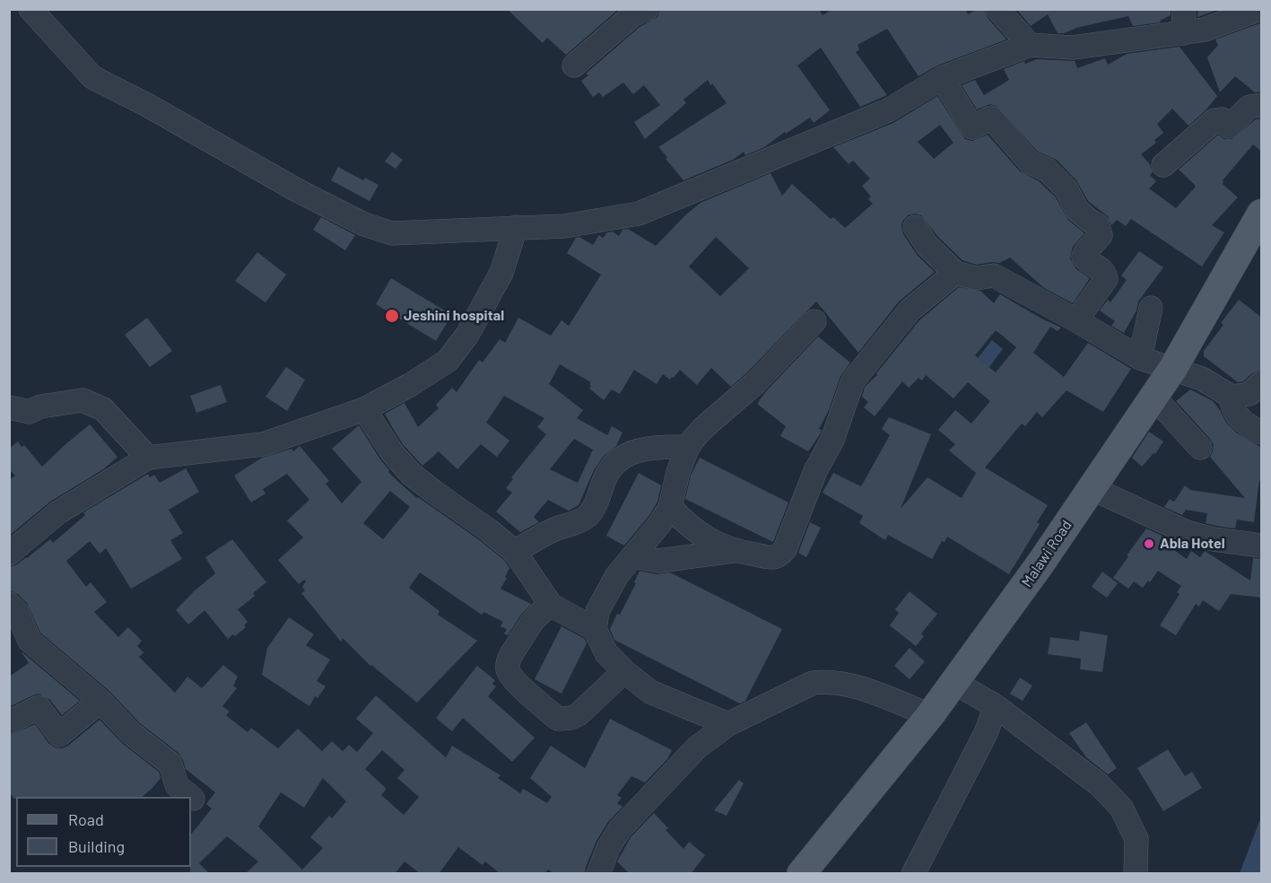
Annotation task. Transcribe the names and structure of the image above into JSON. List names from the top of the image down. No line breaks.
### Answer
{"streets":{"main road":["Malawi Road"]},"places":["Jeshini hospital","Abla Hotel"],"legend":["Road","Building"]}
